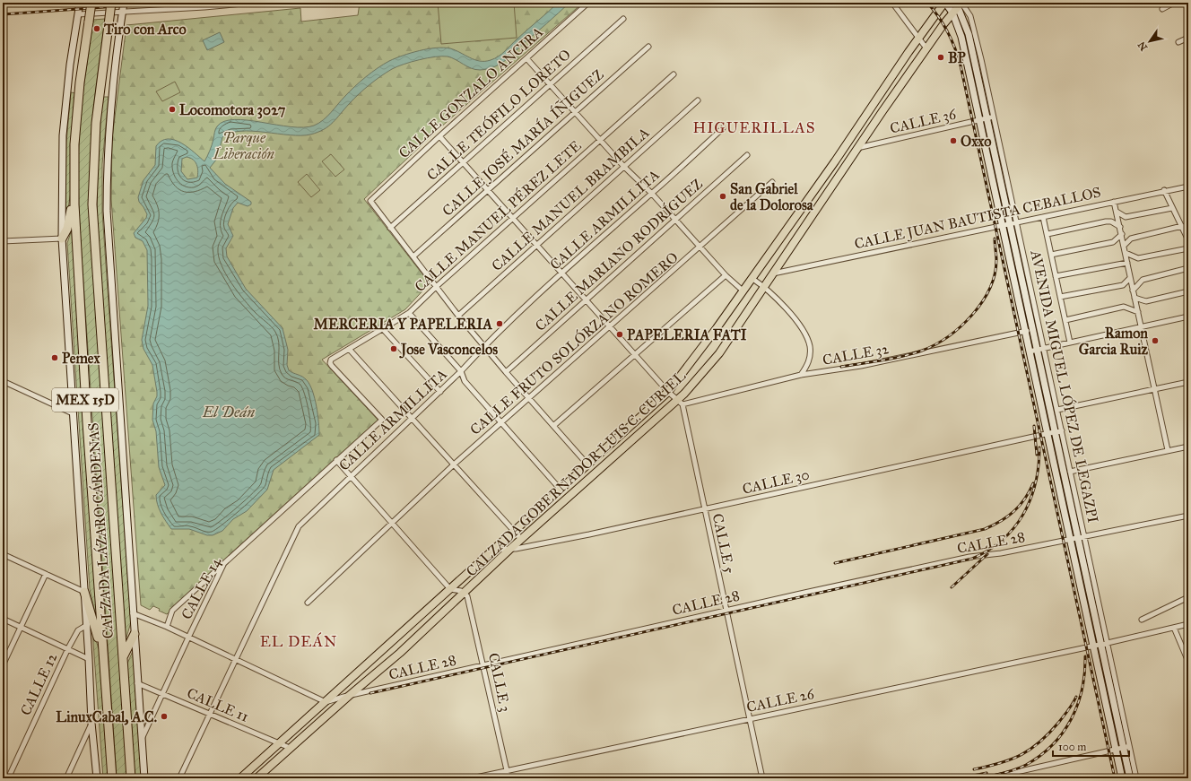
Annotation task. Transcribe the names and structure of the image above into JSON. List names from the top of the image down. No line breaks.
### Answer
{"streets":{"highway":["MEX 15D","CALZADA LÁZARO CÁRDENAS"],"main road":["AVENIDA MIGUEL LÓPEZ DE LEGAZPI","CALZADA GOBERNADOR LUIS C. CURIEL"],"street":["CALLE GONZALO ANCIRA","CALLE TEÓFILO LORETO","CALLE 36","CALLE JOSÉ MARÍA ÍÑIGUEZ","CALLE MANUEL BRAMBILA","CALLE MANUEL PÉREZ LETE","CALLE JUAN BAUTISTA CEBALLOS","CALLE ARMILLITA","CALLE MARIANO RODRÍGUEZ","CALLE FRUTO SOLÓRZANO ROMERO","CALLE 32","CALLE 30","CALLE 28","CALLE 5","CALLE 14","CALLE 3","CALLE 12","CALLE 26","CALLE 11"]},"crossings":[["CALLE GONZALO ANCIRA","CALLE TEÓFILO LORETO"],["CALLE 36","AVENIDA MIGUEL LÓPEZ DE LEGAZPI"],["CALLE 36","CALZADA GOBERNADOR LUIS C. CURIEL"],["CALLE MANUEL PÉREZ LETE","CALLE 14"],["CALLE JUAN BAUTISTA CEBALLOS","AVENIDA MIGUEL LÓPEZ DE LEGAZPI"],["CALLE JUAN BAUTISTA CEBALLOS","CALZADA GOBERNADOR LUIS C. CURIEL"],["CALLE ARMILLITA","CALLE 11"],["CALLE 32","AVENIDA MIGUEL LÓPEZ DE LEGAZPI"],["CALLE 32","CALZADA GOBERNADOR LUIS C. CURIEL"],["CALLE 32","CALLE 5"],["AVENIDA MIGUEL LÓPEZ DE LEGAZPI","CALZADA GOBERNADOR LUIS C. CURIEL"],["AVENIDA MIGUEL LÓPEZ DE LEGAZPI","CALLE 30"],["AVENIDA MIGUEL LÓPEZ DE LEGAZPI","CALLE 28"],["AVENIDA MIGUEL LÓPEZ DE LEGAZPI","CALLE 26"],["CALZADA GOBERNADOR LUIS C. CURIEL","CALLE 30"],["CALZADA GOBERNADOR LUIS C. CURIEL","CALLE 28"],["CALZADA GOBERNADOR LUIS C. CURIEL","CALLE 5"],["CALZADA GOBERNADOR LUIS C. CURIEL","CALLE 3"],["CALZADA GOBERNADOR LUIS C. CURIEL","CALLE 11"],["CALLE 30","CALLE 5"],["CALZADA LÁZARO CÁRDENAS","CALLE 14"],["CALZADA LÁZARO CÁRDENAS","CALLE 12"],["CALZADA LÁZARO CÁRDENAS","CALLE 11"],["CALLE 28","CALLE 5"],["CALLE 28","CALLE 3"],["CALLE 5","CALLE 26"],["CALLE 14","CALLE 11"],["CALLE 3","CALLE 26"]],"districts":["HIGUERILLAS","EL DEÁN"],"water":["El Deán"],"parks":["Parque Liberación"],"places":["Tiro con Arco","BP","Locomotora 3027","Oxxo","San Gabriel de la Dolorosa","MERCERIA Y PAPELERIA","PAPELERIA FATI","Ramon Garcia Ruiz","Jose Vasconcelos","Pemex","LinuxCabal, A.C."],"scale_bar":"100 m","north":"bottom left"}
